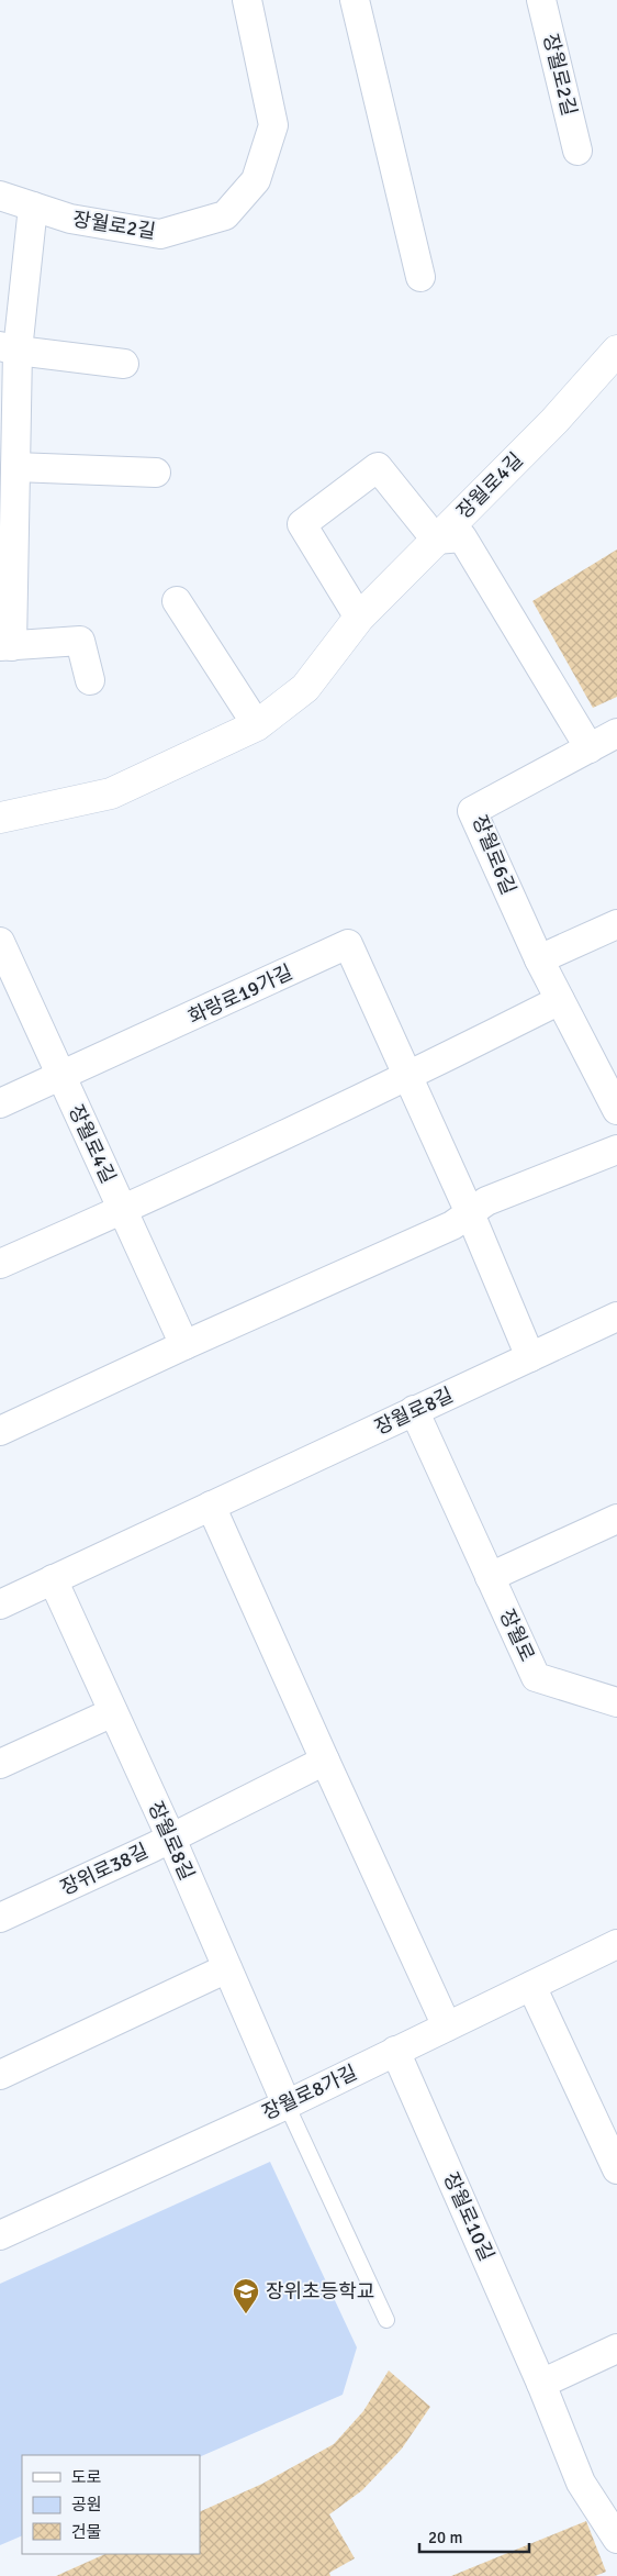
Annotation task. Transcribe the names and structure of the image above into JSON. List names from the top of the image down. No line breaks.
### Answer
{"streets":{"street":["장월로2길","장월로4길","장월로6길","화랑로19가길","장월로8길","장월로","장위로38길","장월로8가길","장월로10길"]},"crossings":[["장월로4길","화랑로19가길"],["화랑로19가길","장월로8길"],["장월로8길","장월로"],["장월로8길","장위로38길"],["장월로8길","장월로8가길"],["장월로8가길","장월로10길"]],"places":{"school or university":["장위초등학교"]},"legend":["도로","공원","건물"],"scale_bar":"20 m"}
